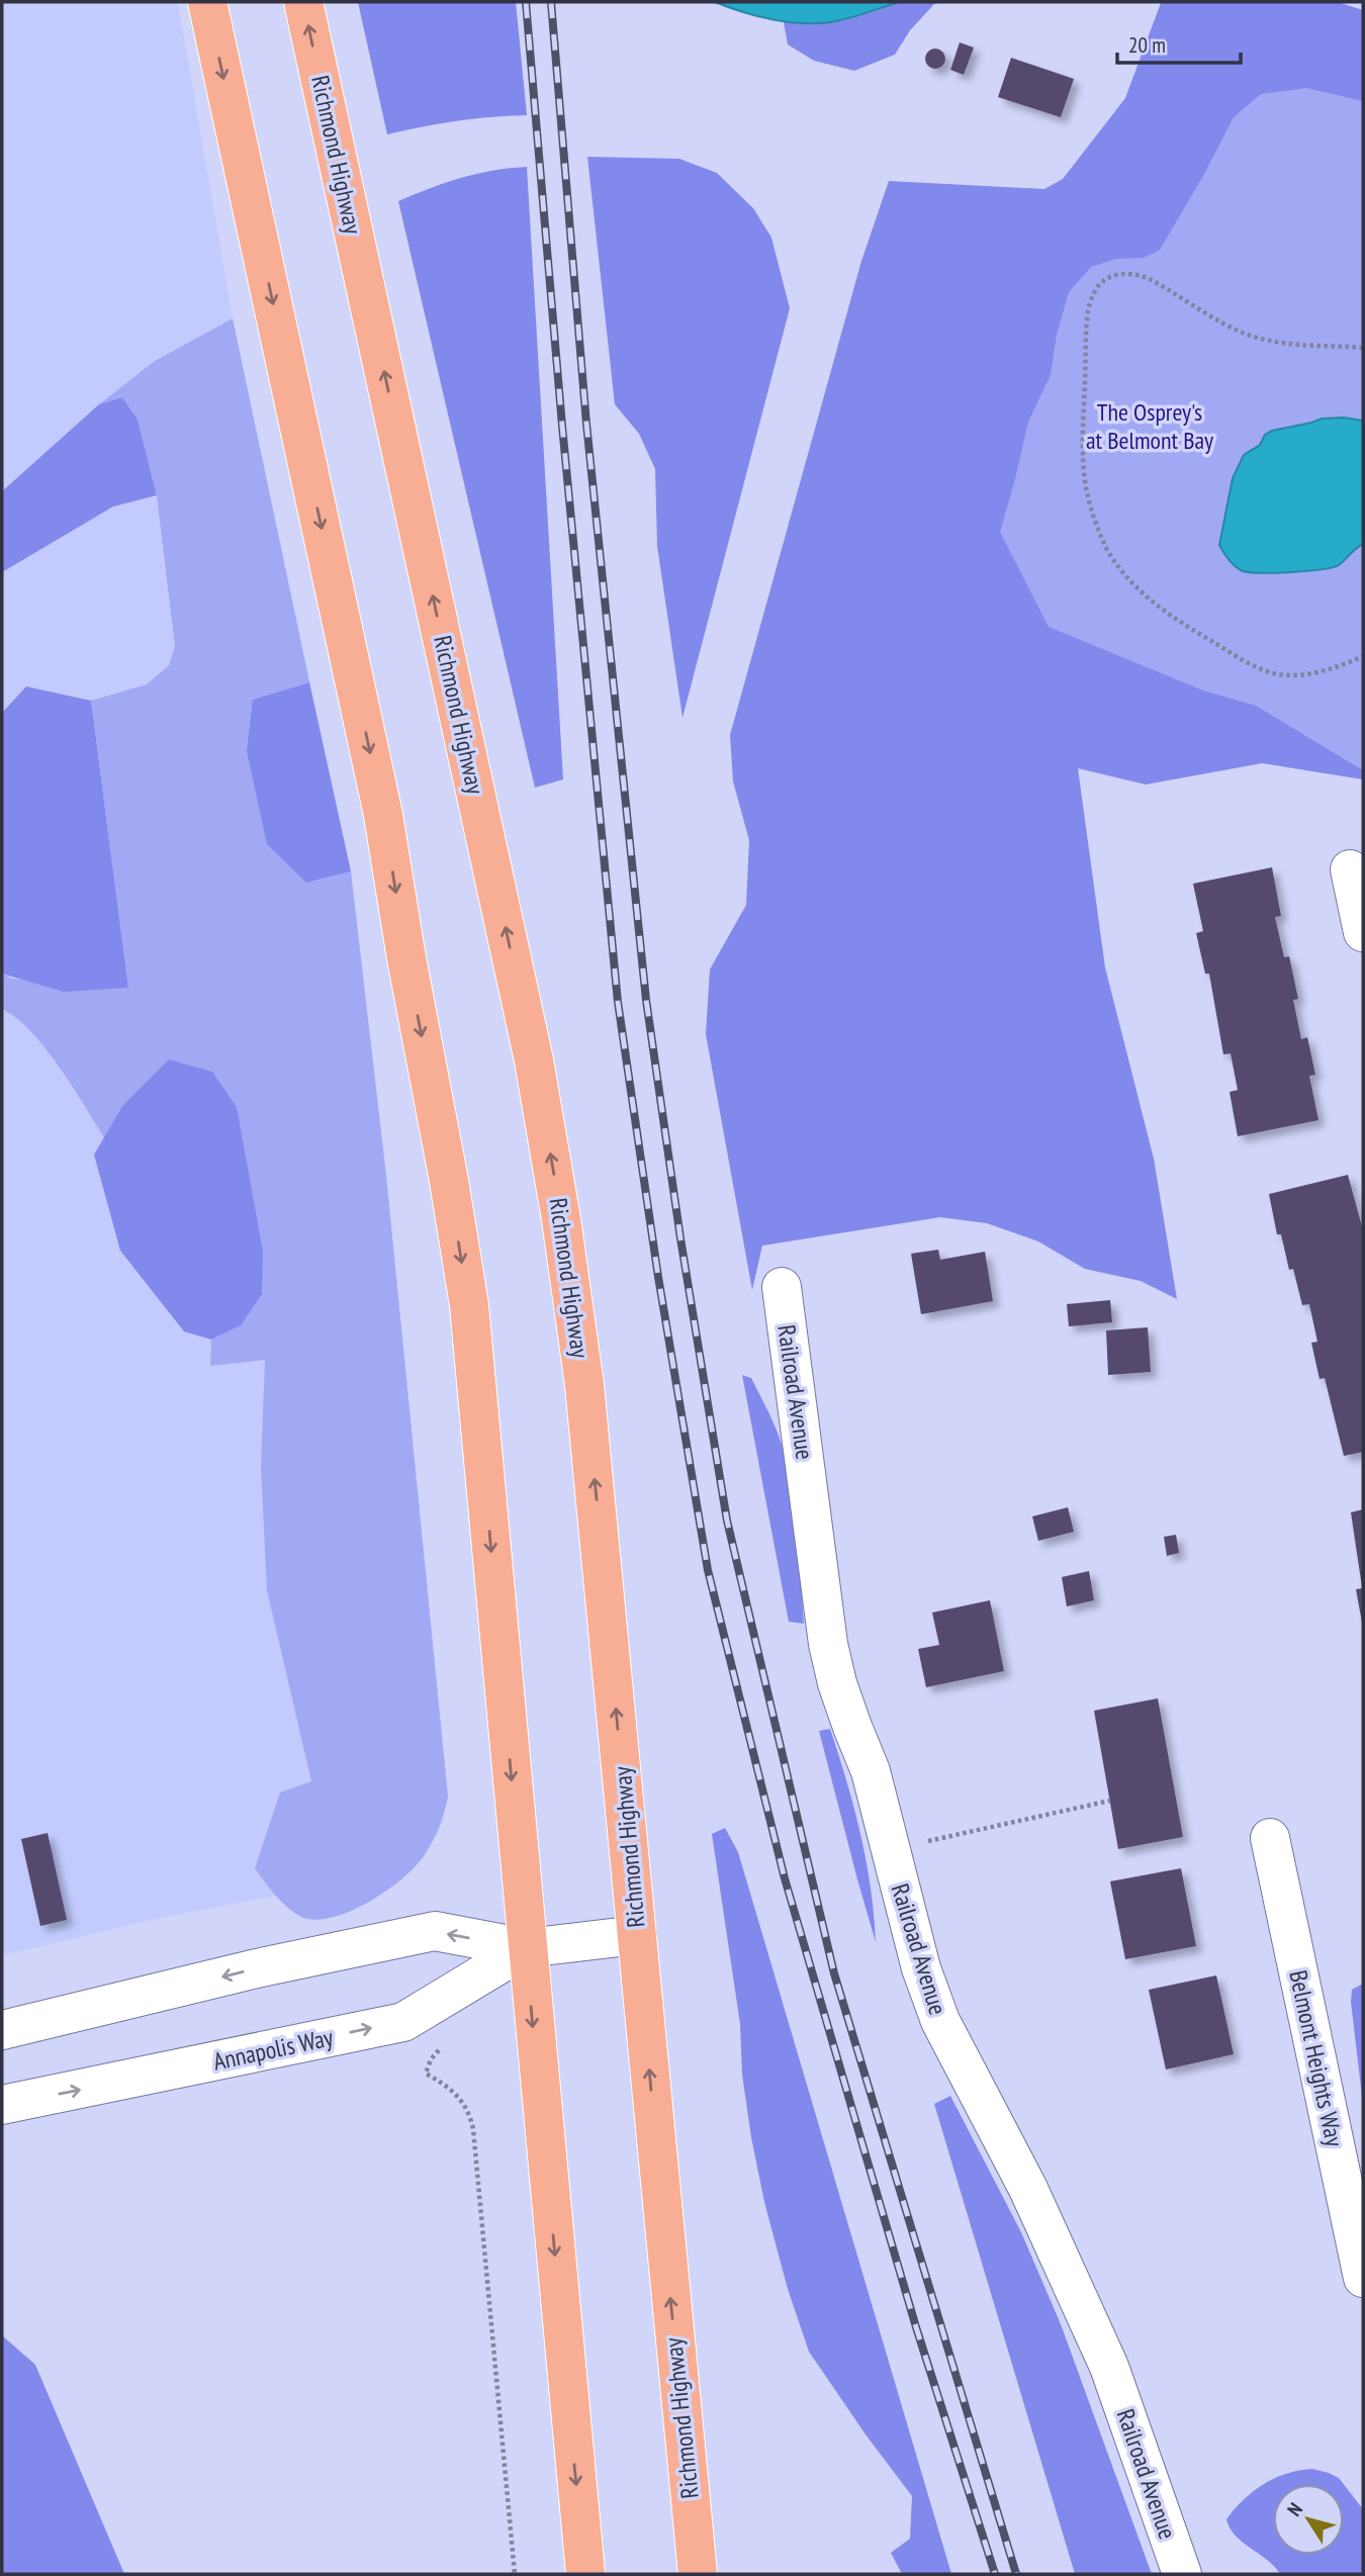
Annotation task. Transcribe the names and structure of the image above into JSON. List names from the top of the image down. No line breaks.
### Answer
{"streets":{"main road":["Richmond Highway"],"street":["Railroad Avenue","Annapolis Way","Belmont Heights Way"]},"crossings":[["Richmond Highway","Annapolis Way"]],"parks":["The Osprey's at Belmont Bay"],"scale_bar":"20 m","north":"top left"}
